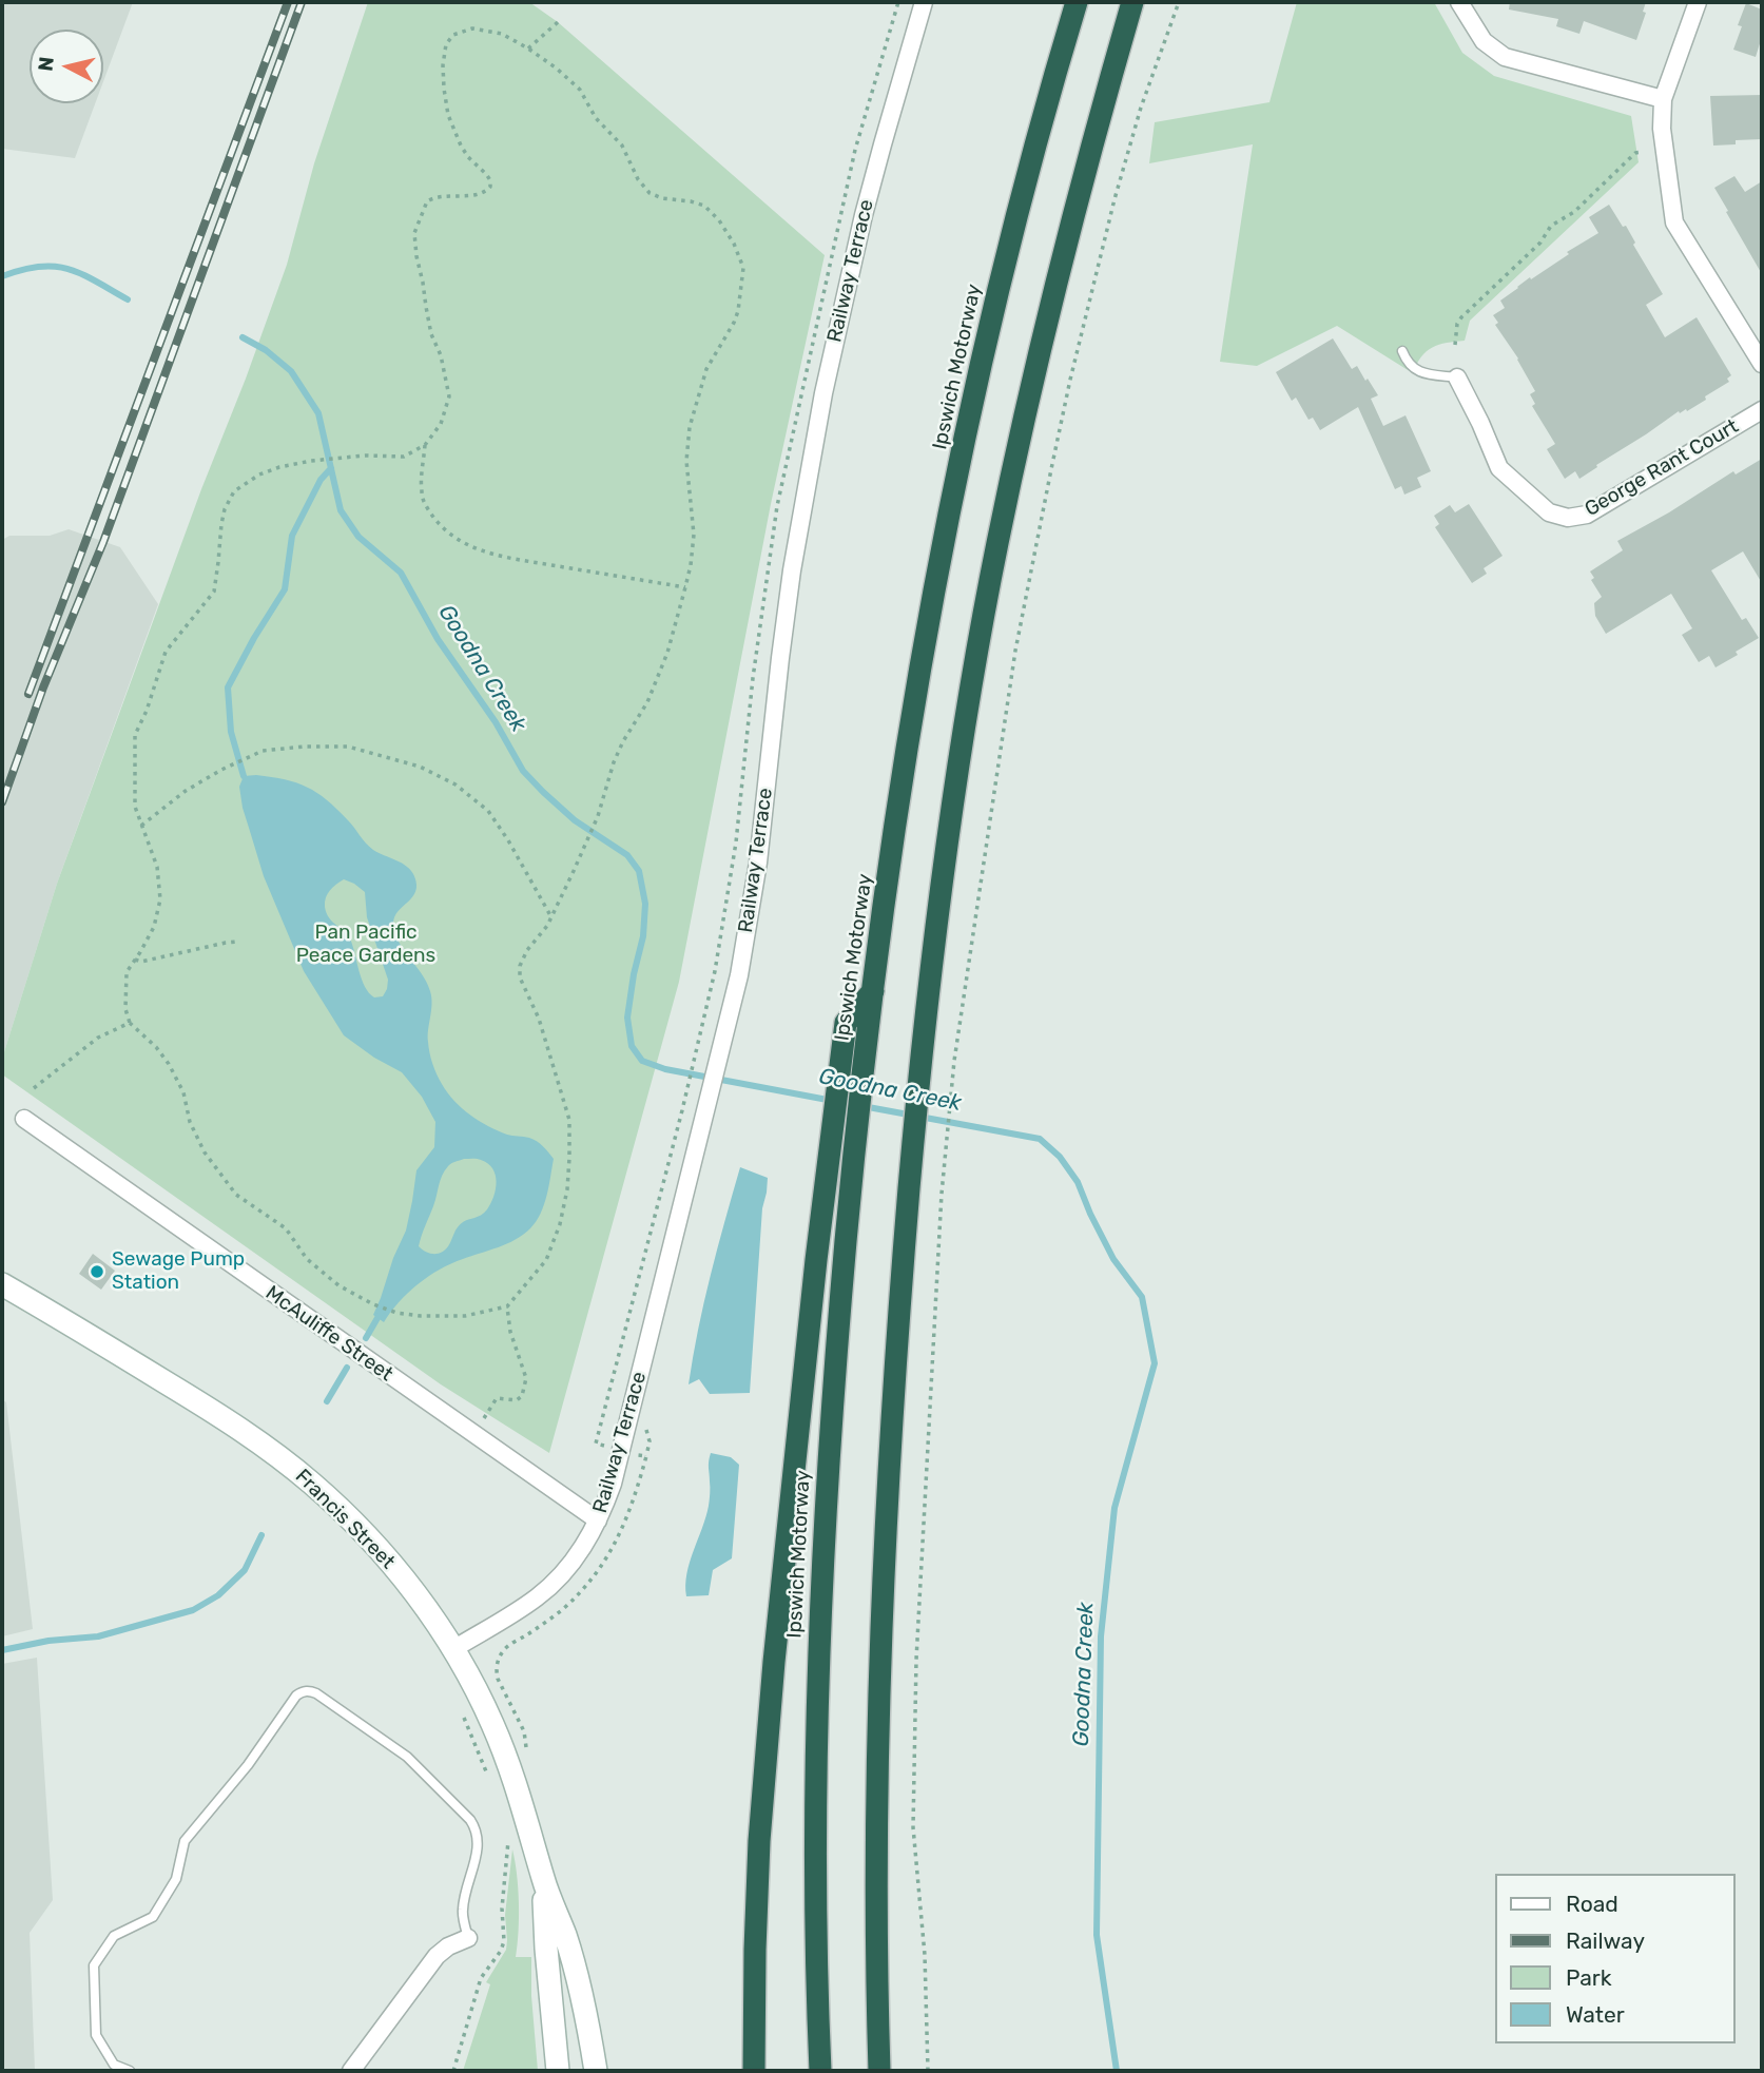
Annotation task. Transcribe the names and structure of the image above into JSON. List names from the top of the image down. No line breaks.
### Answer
{"streets":{"highway":["Ipswich Motorway"],"main road":["Francis Street"],"street":["Railway Terrace","George Rant Court","McAuliffe Street"]},"crossings":[["Railway Terrace","McAuliffe Street"],["Railway Terrace","Francis Street"]],"water":["Goodna Creek"],"parks":["Pan Pacific Peace Gardens"],"places":["Sewage Pump Station"],"legend":["Road","Railway","Park","Water"],"north":"left"}
